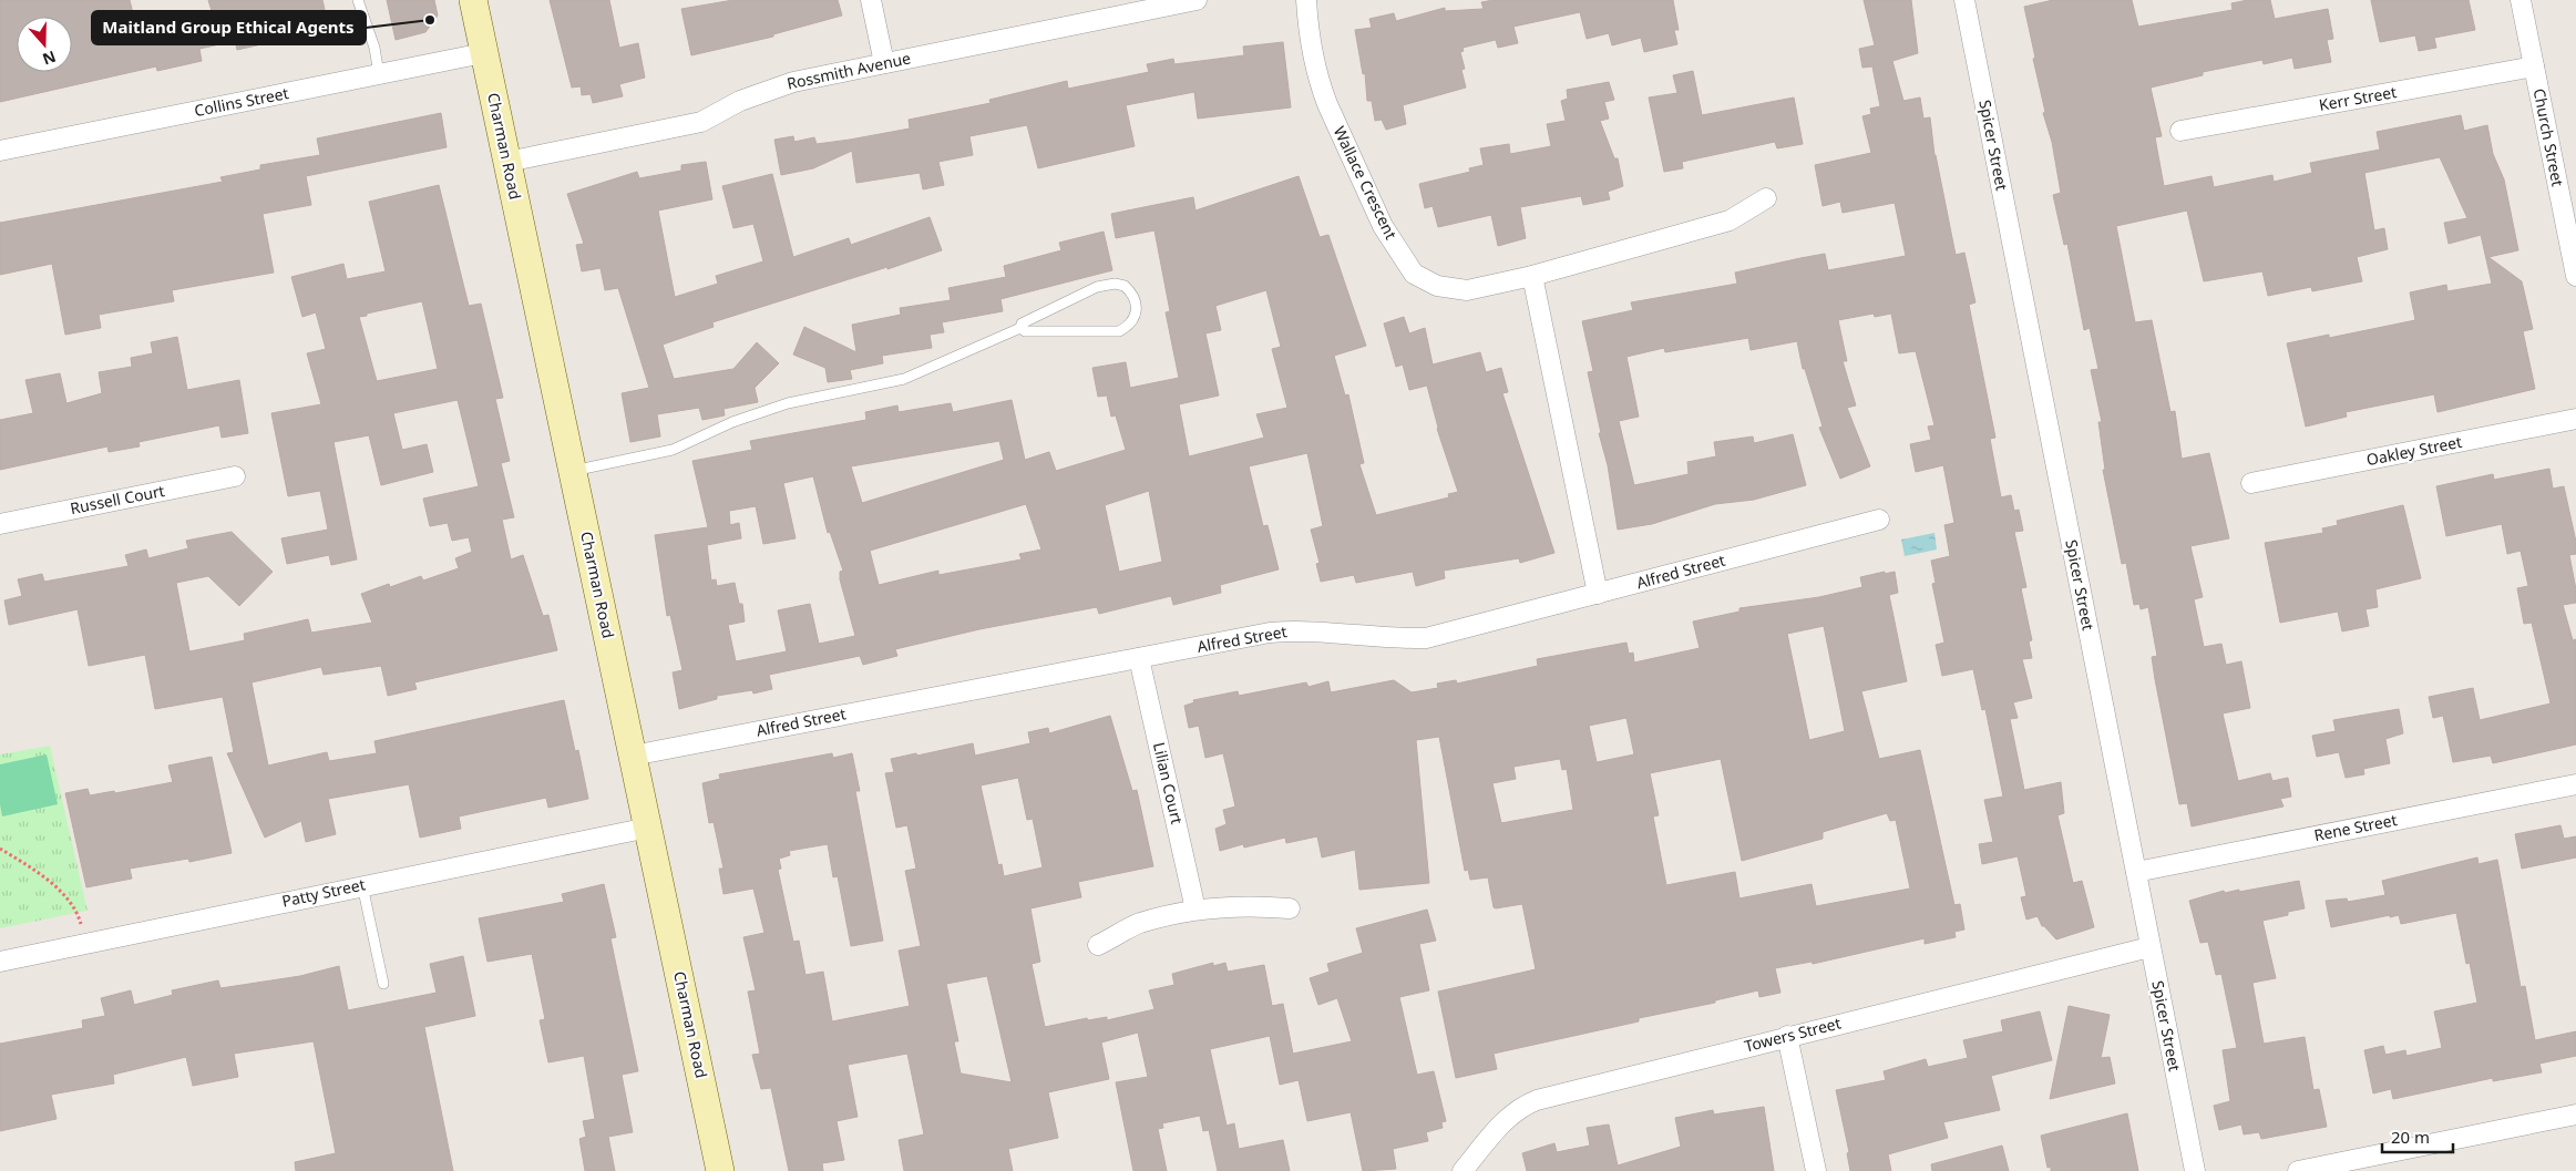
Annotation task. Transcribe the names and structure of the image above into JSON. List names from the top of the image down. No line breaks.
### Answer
{"streets":{"main road":["Charman Road"],"street":["Rossmith Avenue","Kerr Street","Collins Street","Church Street","Spicer Street","Wallace Crescent","Oakley Street","Russell Court","Alfred Street","Lilian Court","Rene Street","Patty Street","Towers Street"]},"crossings":[["Rossmith Avenue","Charman Road"],["Kerr Street","Church Street"],["Collins Street","Charman Road"],["Spicer Street","Rene Street"],["Spicer Street","Towers Street"],["Charman Road","Alfred Street"],["Charman Road","Patty Street"],["Alfred Street","Lilian Court"]],"places":["Maitland Group Ethical Agents"],"scale_bar":"20 m","north":"bottom"}
